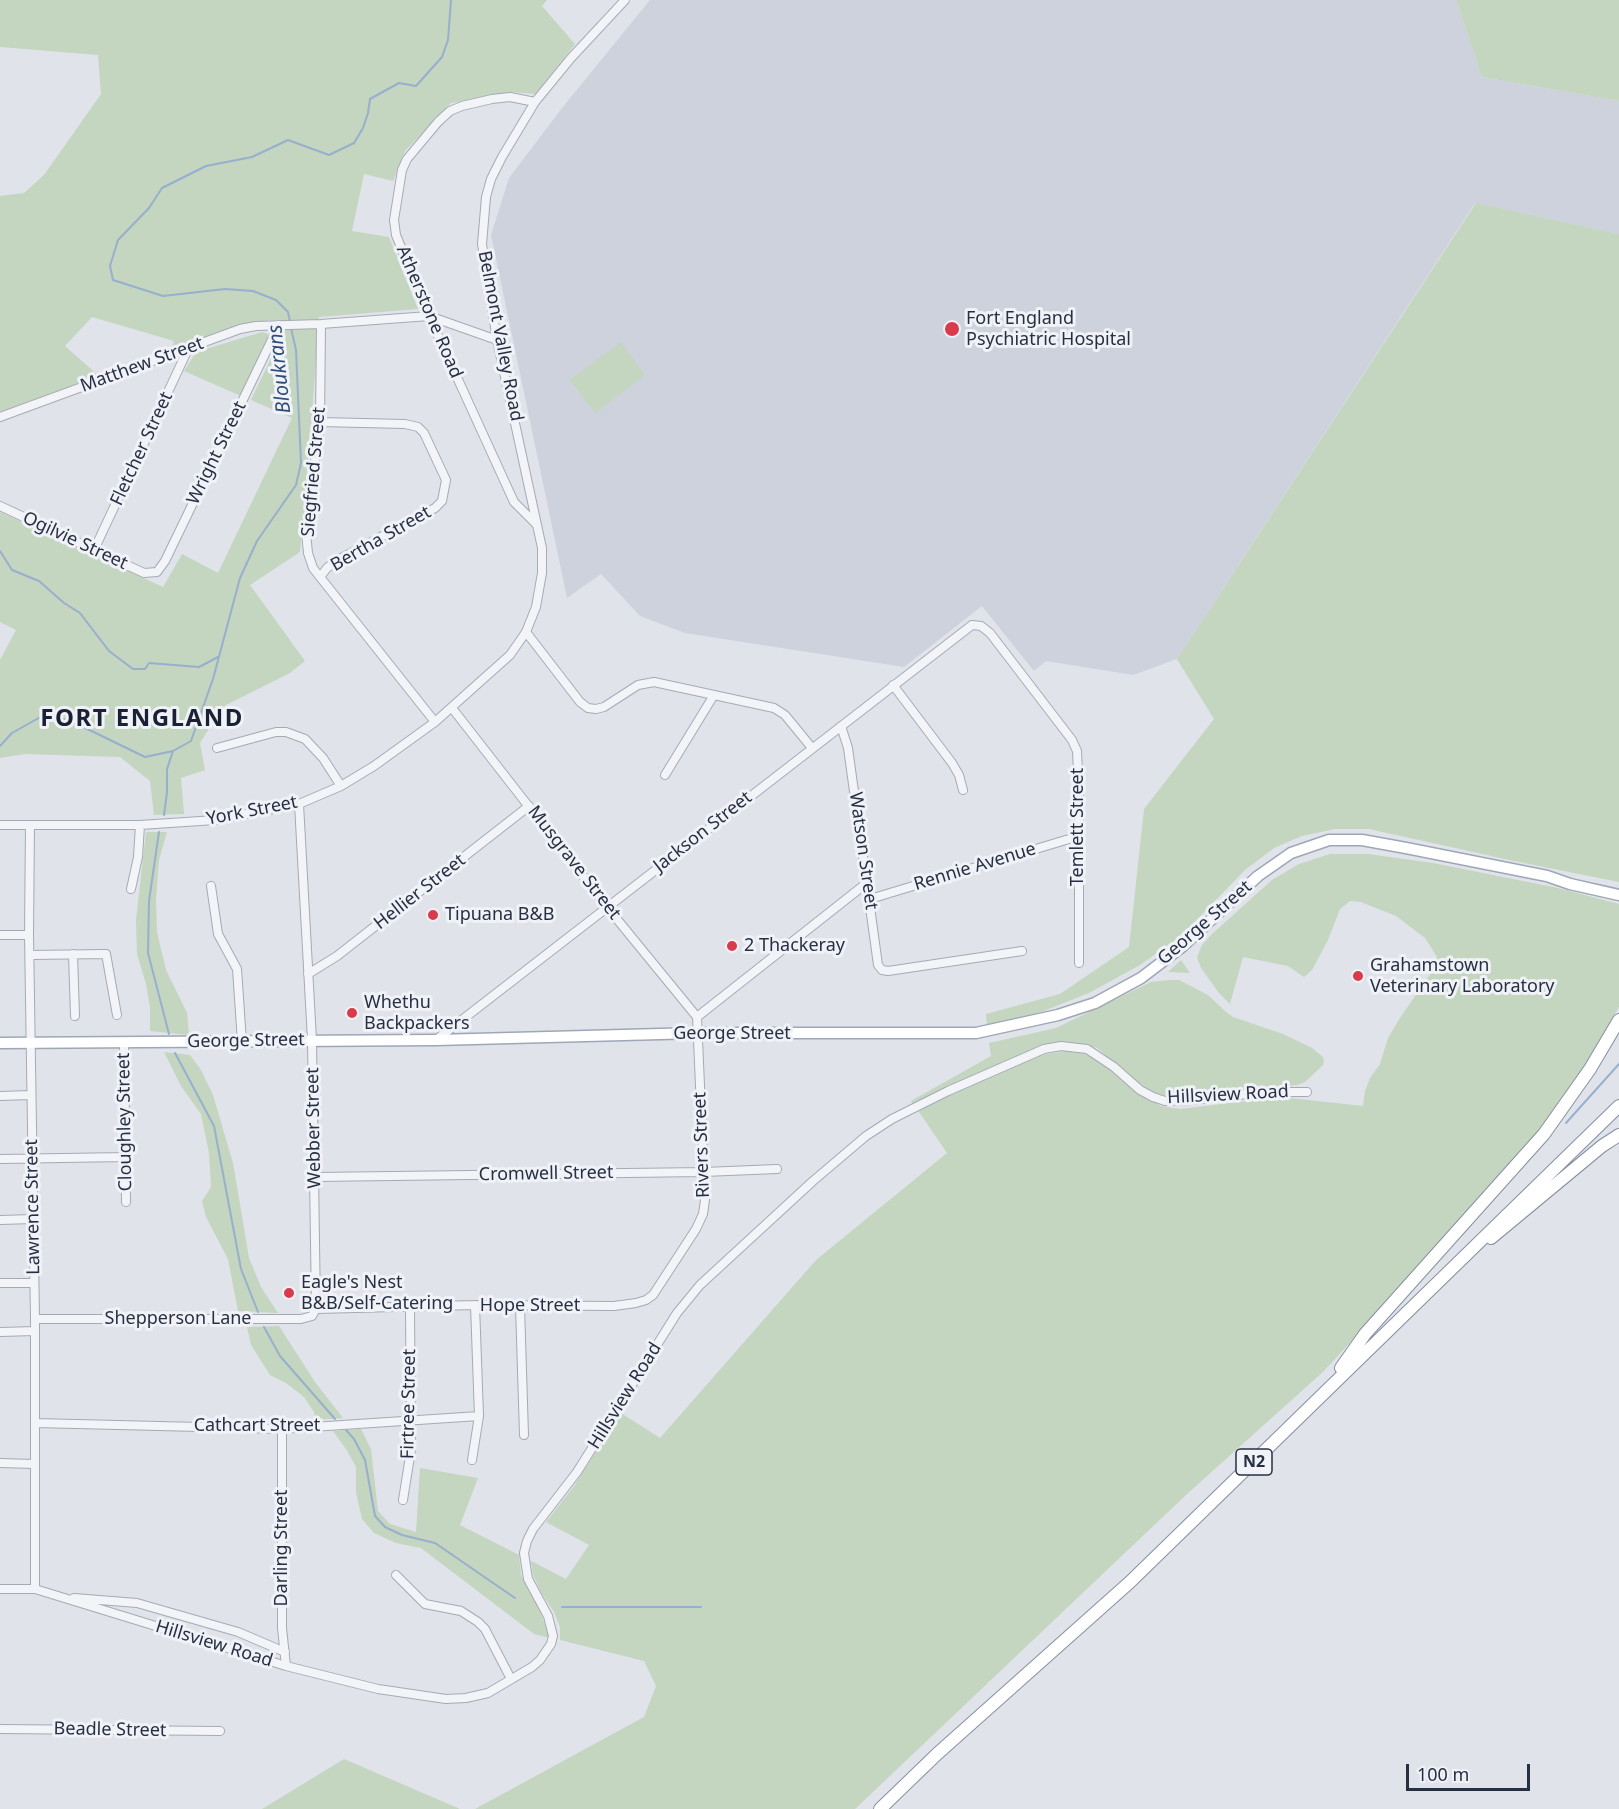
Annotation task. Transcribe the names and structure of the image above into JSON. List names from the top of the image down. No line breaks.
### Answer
{"streets":{"highway":["N2"],"main road":["George Street"],"street":["Atherstone Road","Belmont Valley Road","Matthew Street","Fletcher Street","Wright Street","Siegfried Street","Bertha Street","Ogilvie Street","York Street","Temlett Street","Jackson Street","Watson Street","Musgrave Street","Rennie Avenue","Hellier Street","Hillsview Road","Cloughley Street","Webber Street","Rivers Street","Cromwell Street","Lawrence Street","Hope Street","Shepperson Lane","Firtree Street","Cathcart Street","Darling Street","Beadle Street"]},"crossings":[["Atherstone Road","Belmont Valley Road"],["Atherstone Road","Matthew Street"],["Belmont Valley Road","Matthew Street"],["Belmont Valley Road","York Street"],["Matthew Street","Fletcher Street"],["Matthew Street","Wright Street"],["Matthew Street","Siegfried Street"],["Fletcher Street","Ogilvie Street"],["Wright Street","Ogilvie Street"],["Siegfried Street","Bertha Street"],["Siegfried Street","York Street"],["York Street","Musgrave Street"],["York Street","Webber Street"],["York Street","Lawrence Street"],["Temlett Street","Jackson Street"],["Temlett Street","Rennie Avenue"],["Jackson Street","Watson Street"],["Jackson Street","Musgrave Street"],["Jackson Street","George Street"],["Watson Street","Rennie Avenue"],["Musgrave Street","Hellier Street"],["Musgrave Street","Rivers Street"],["Hellier Street","Webber Street"],["George Street","Cloughley Street"],["George Street","Webber Street"],["George Street","Rivers Street"],["George Street","Lawrence Street"],["Hillsview Road","Lawrence Street"],["Hillsview Road","Darling Street"],["Webber Street","Cromwell Street"],["Webber Street","Hope Street"],["Webber Street","Shepperson Lane"],["Rivers Street","Cromwell Street"],["Rivers Street","Hope Street"],["Lawrence Street","Shepperson Lane"],["Lawrence Street","Cathcart Street"],["Hope Street","Shepperson Lane"],["Hope Street","Firtree Street"],["Firtree Street","Cathcart Street"],["Cathcart Street","Darling Street"]],"districts":["FORT ENGLAND"],"water":["Bloukrans"],"places":["Fort England Psychiatric Hospital","Tipuana B&B","2 Thackeray","Grahamstown Veterinary Laboratory","Whethu Backpackers","Eagle's Nest B&B/Self-Catering"],"scale_bar":"100 m"}
